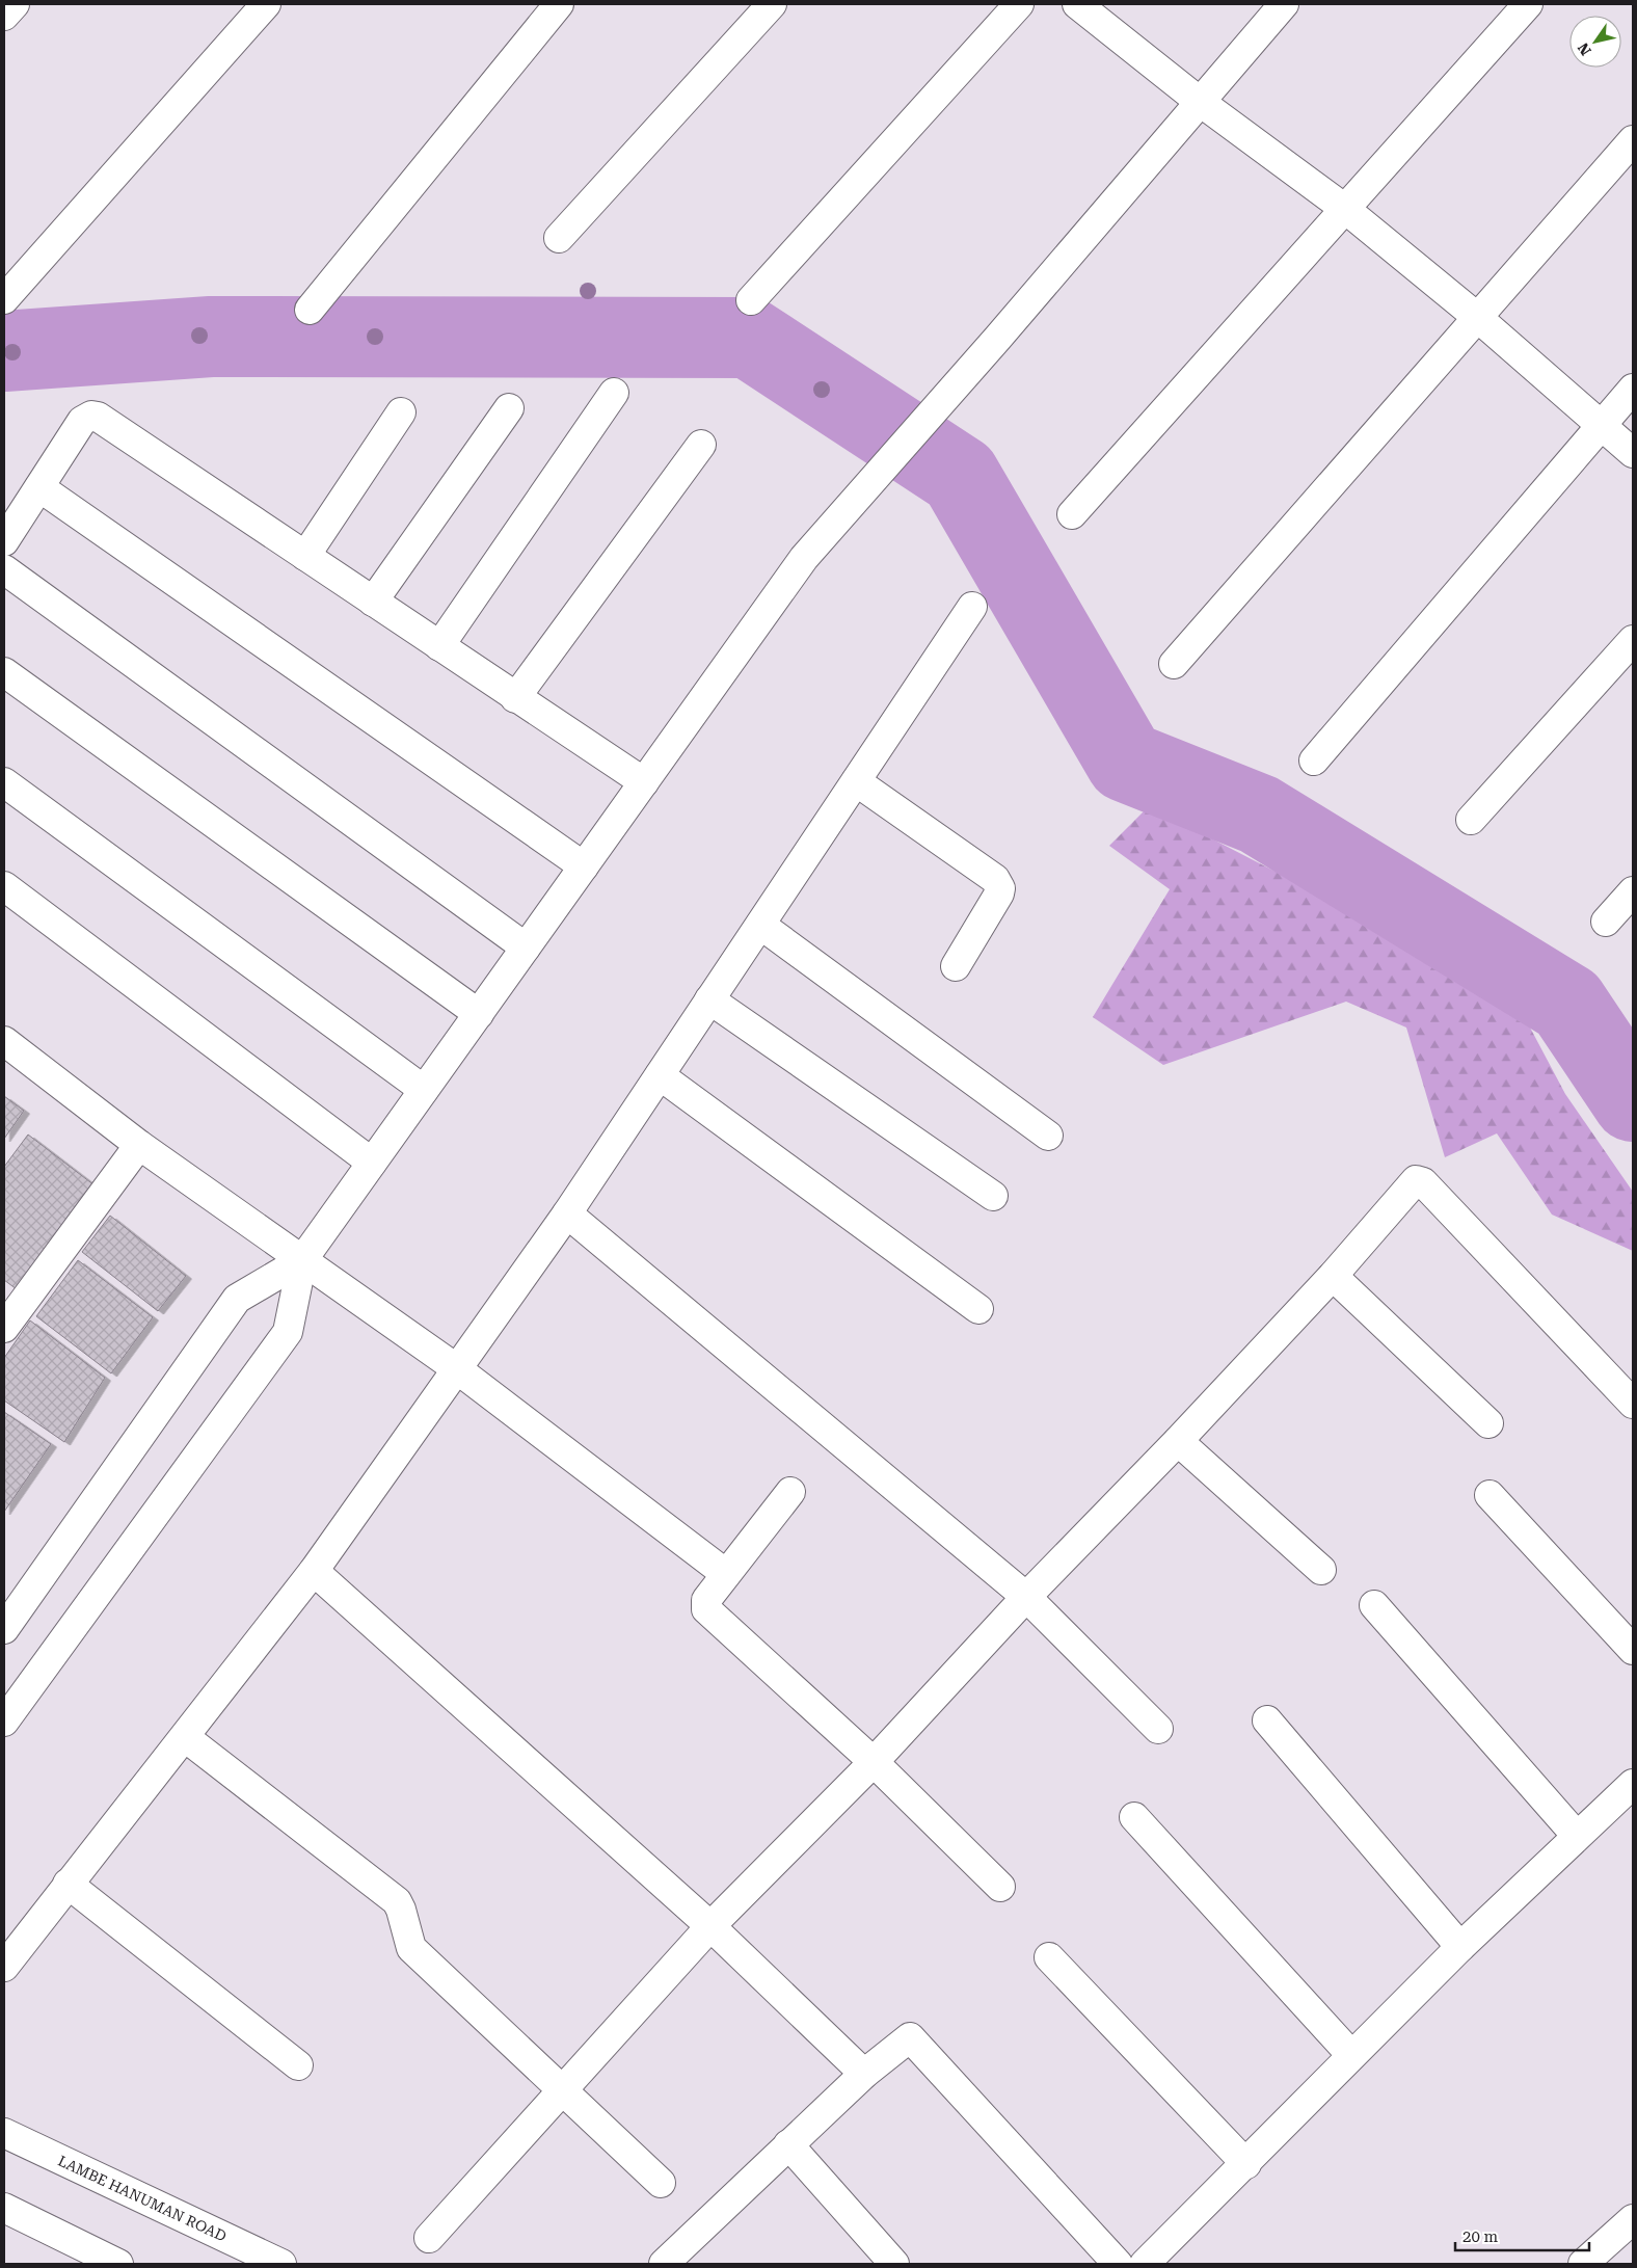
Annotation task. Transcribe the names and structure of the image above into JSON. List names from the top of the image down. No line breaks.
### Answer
{"streets":{"street":["LAMBE HANUMAN ROAD"]},"scale_bar":"20 m","north":"bottom left"}
